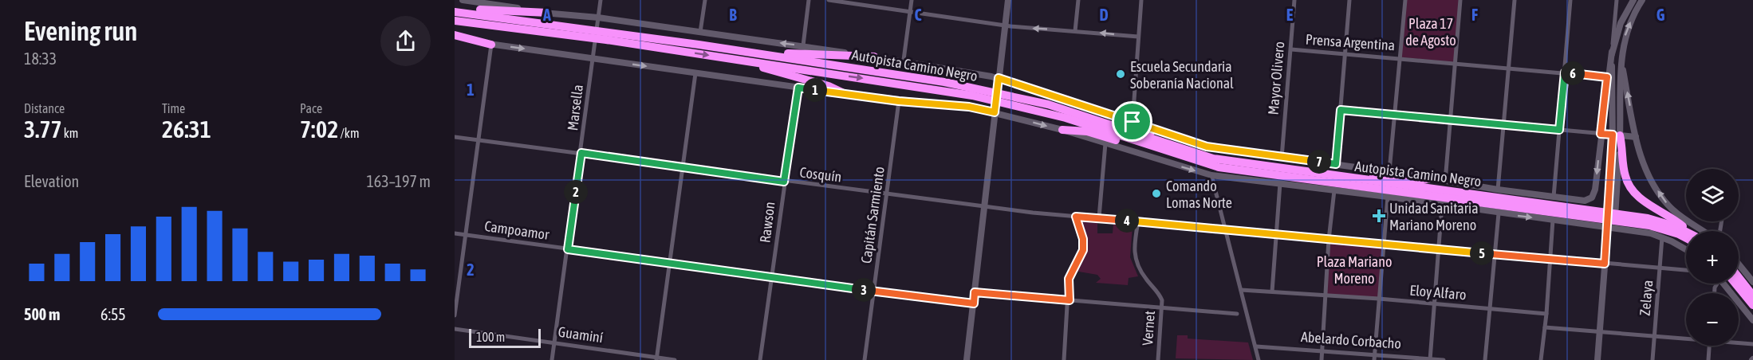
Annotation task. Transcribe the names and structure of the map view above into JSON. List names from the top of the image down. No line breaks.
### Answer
{"streets":{"highway":["Autopista Camino Negro"],"street":["Prensa Argentina","Mayor Olivero","Marsella","Cosquín","Capitán Sarmiento","Rawson","Campoamor","Eloy Alfaro","Zelaya","Vernet","Guaminí","Abelardo Corbacho"]},"crossings":[["Prensa Argentina","Mayor Olivero"],["Marsella","Cosquín"],["Marsella","Campoamor"],["Marsella","Guaminí"],["Cosquín","Capitán Sarmiento"],["Cosquín","Rawson"],["Cosquín","Zelaya"],["Cosquín","Vernet"],["Capitán Sarmiento","Campoamor"],["Rawson","Campoamor"]],"parks":["Plaza 17 de Agosto","Plaza Mariano Moreno"],"places":{"other":["Escuela Secundaria Soberanía Nacional","Comando Lomas Norte"],"health":["Unidad Sanitaria Mariano Moreno"]},"scale_bar":"100 m","page":{"heading":["Evening run","18:33"],"pins":["6","1","7","2","4","5","3"],"stats":[["Distance","3.77 km"],["Time","26:31"],["Pace","7:02 /km"]],"chart":["Elevation","163–197 m"],"map_buttons":["+","−"],"list":[{"name":"500 m","note":"6:55"}],"scale":"100 m"},"grid":{"columns":["A","B","C","D","E","F","G"],"rows":["1","2"]}}
